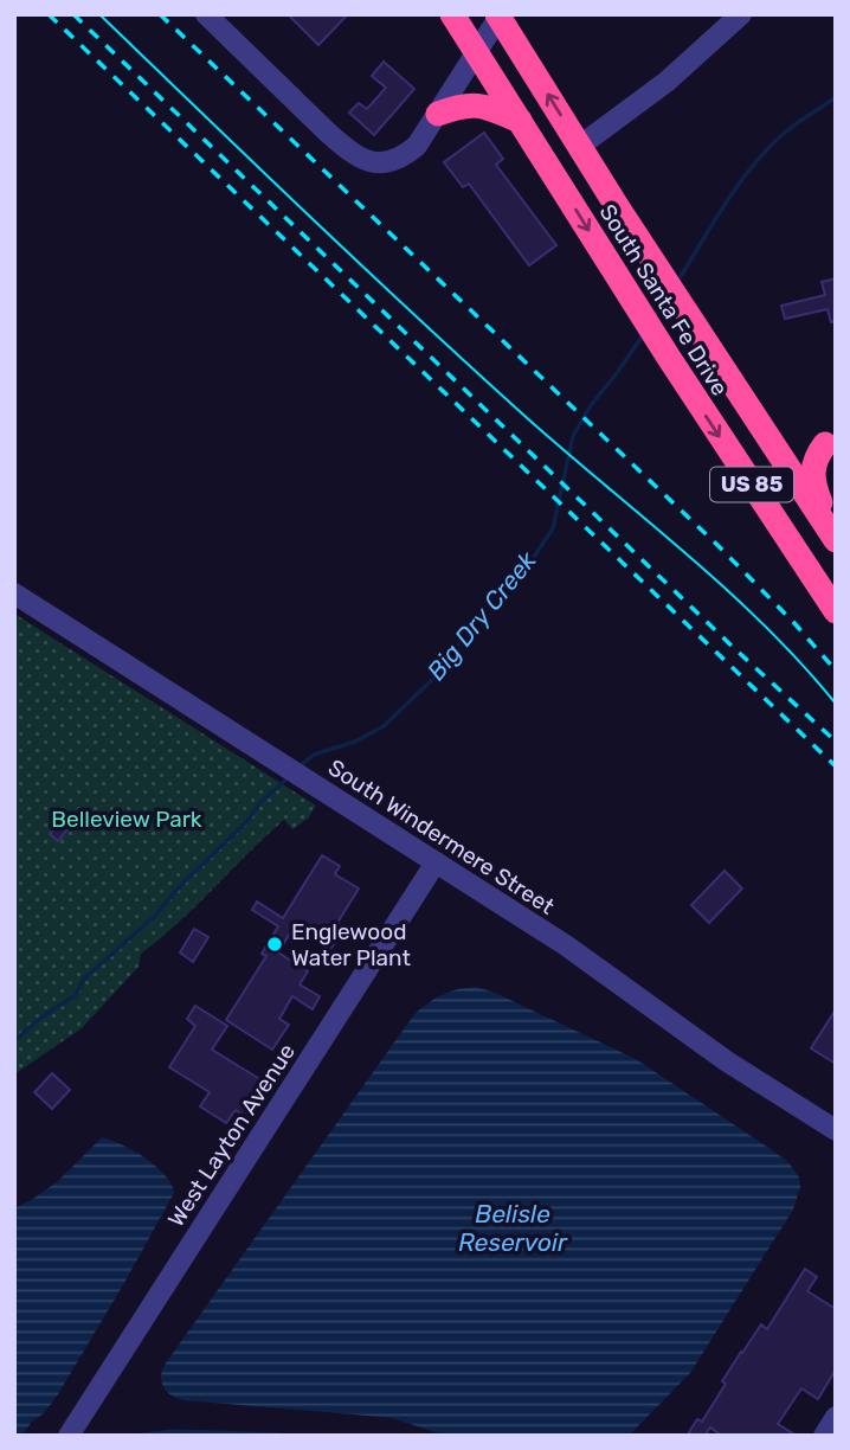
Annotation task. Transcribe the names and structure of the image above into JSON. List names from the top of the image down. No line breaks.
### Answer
{"streets":{"highway":["South Santa Fe Drive","US 85"],"street":["South Windermere Street","West Layton Avenue"]},"crossings":[["South Windermere Street","West Layton Avenue"]],"water":["Big Dry Creek","Belisle Reservoir"],"parks":["Belleview Park"],"places":["Englewood Water Plant"]}
